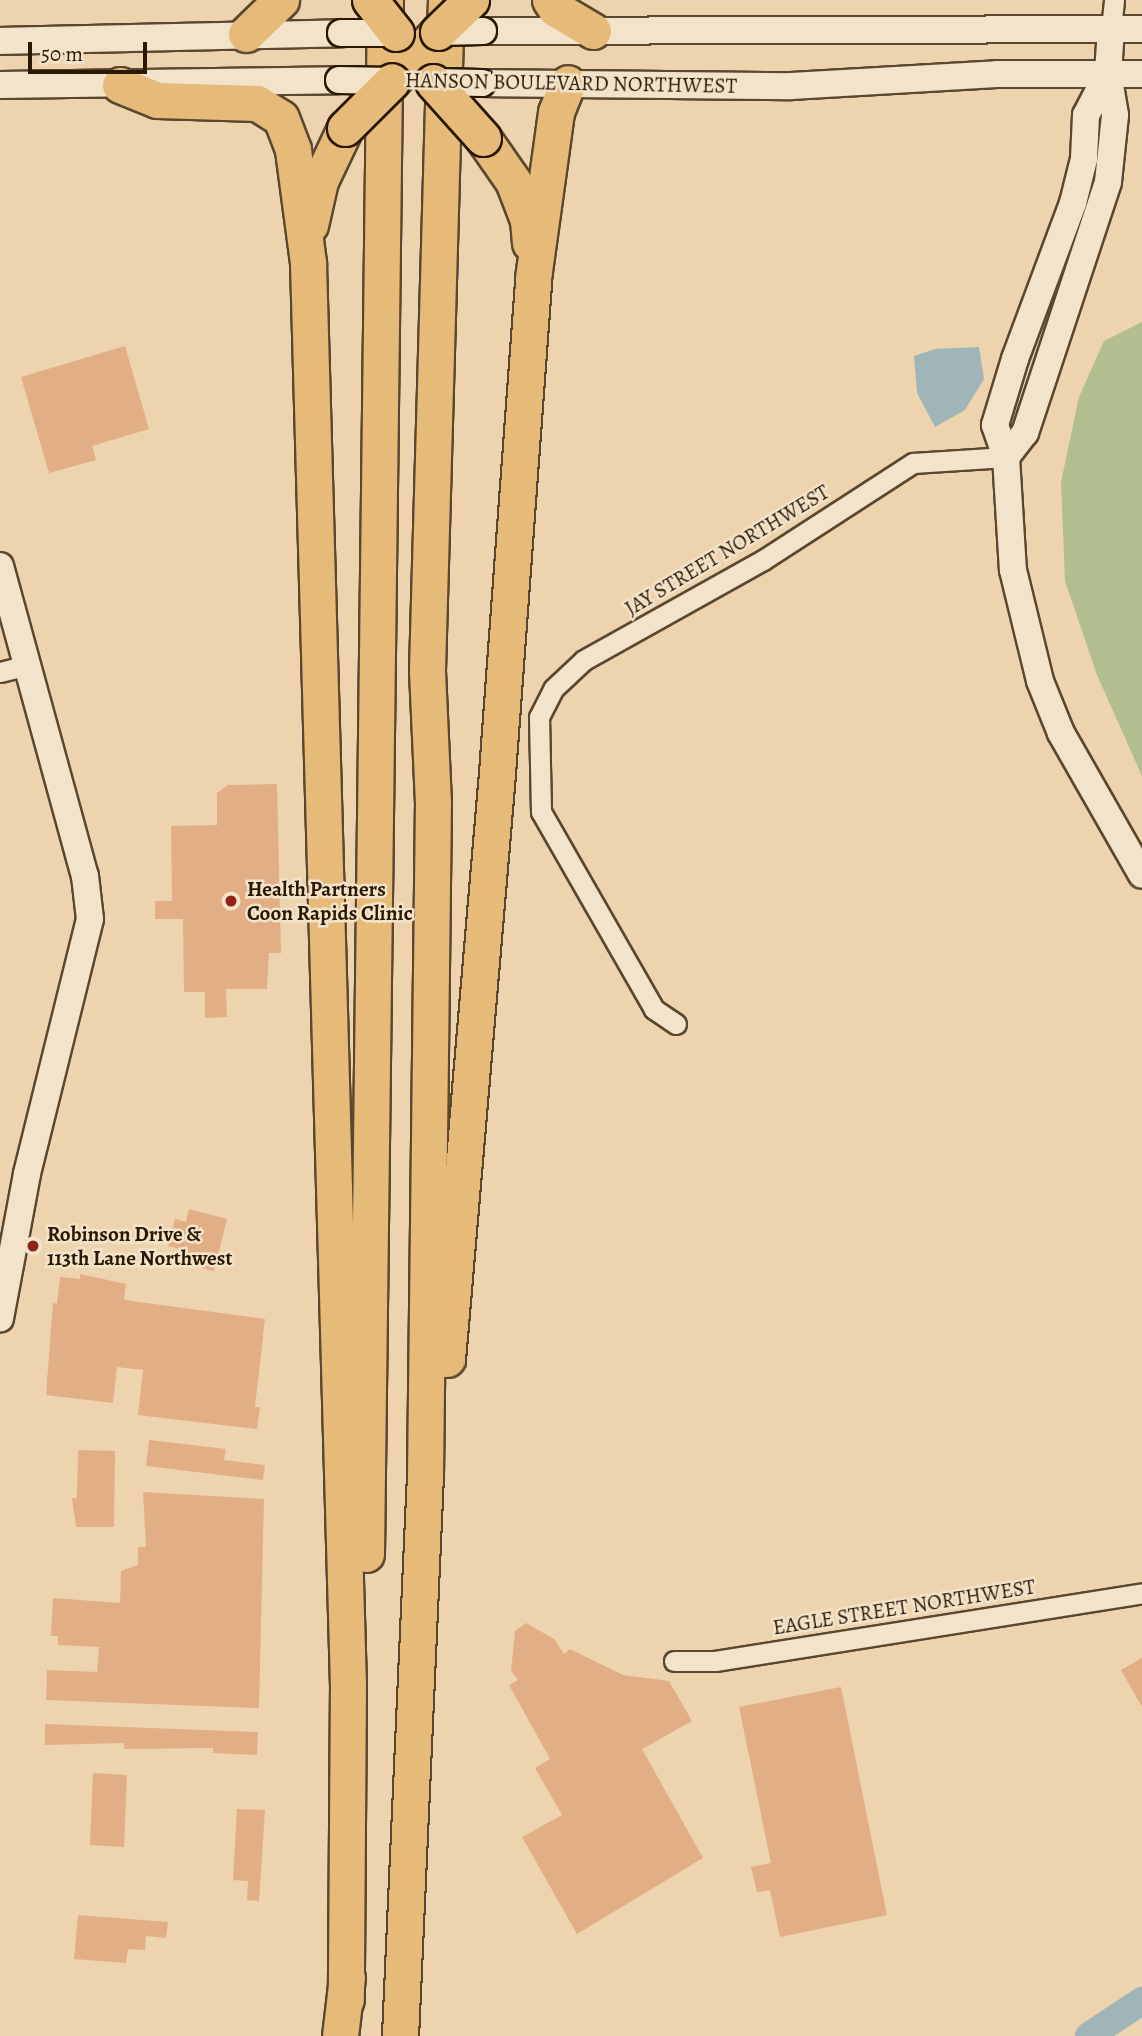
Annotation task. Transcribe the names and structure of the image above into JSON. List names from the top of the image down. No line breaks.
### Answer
{"streets":{"main road":["HANSON BOULEVARD NORTHWEST"],"street":["JAY STREET NORTHWEST","EAGLE STREET NORTHWEST"]},"places":["Health Partners Coon Rapids Clinic","Robinson Drive & 113th Lane Northwest"],"scale_bar":"50 m"}
